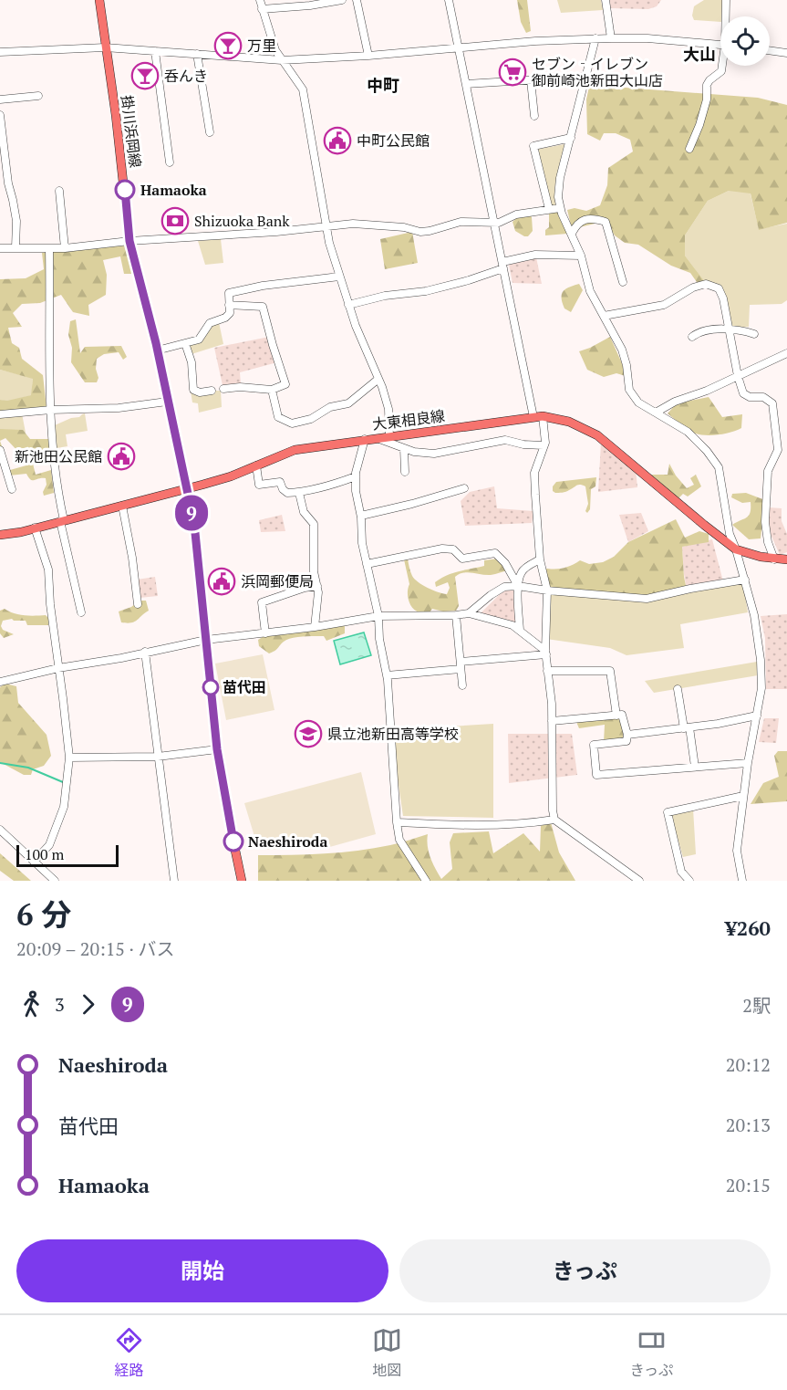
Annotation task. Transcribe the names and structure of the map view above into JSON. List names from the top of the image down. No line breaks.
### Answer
{"streets":{"main road":["掛川浜岡線","大東相良線"]},"crossings":[["掛川浜岡線","大東相良線"]],"districts":["大山","中町"],"places":{"bar":["万里","呑んき"],"supermarket":["セブン‐イレブン 御前崎池新田大山店"],"public building":["中町公民館","新池田公民館","浜岡郵便局"],"other":["Hamaoka","苗代田","Naeshiroda"],"bank":["Shizuoka Bank"],"school or university":["県立池新田高等学校"]},"lines":["bus line 9"],"scale_bar":"100 m","page":{"on_map":"9","scale":"100 m","heading":["6 分","20:09 – 20:15 · バス","¥260"],"legs":["3","9","2駅"],"list":[{"name":"Naeshiroda","value":"20:12"},{"name":"苗代田","value":"20:13"},{"name":"Hamaoka","value":"20:15"}],"buttons":["開始","きっぷ"],"tabs":["経路","地図","きっぷ"]}}
